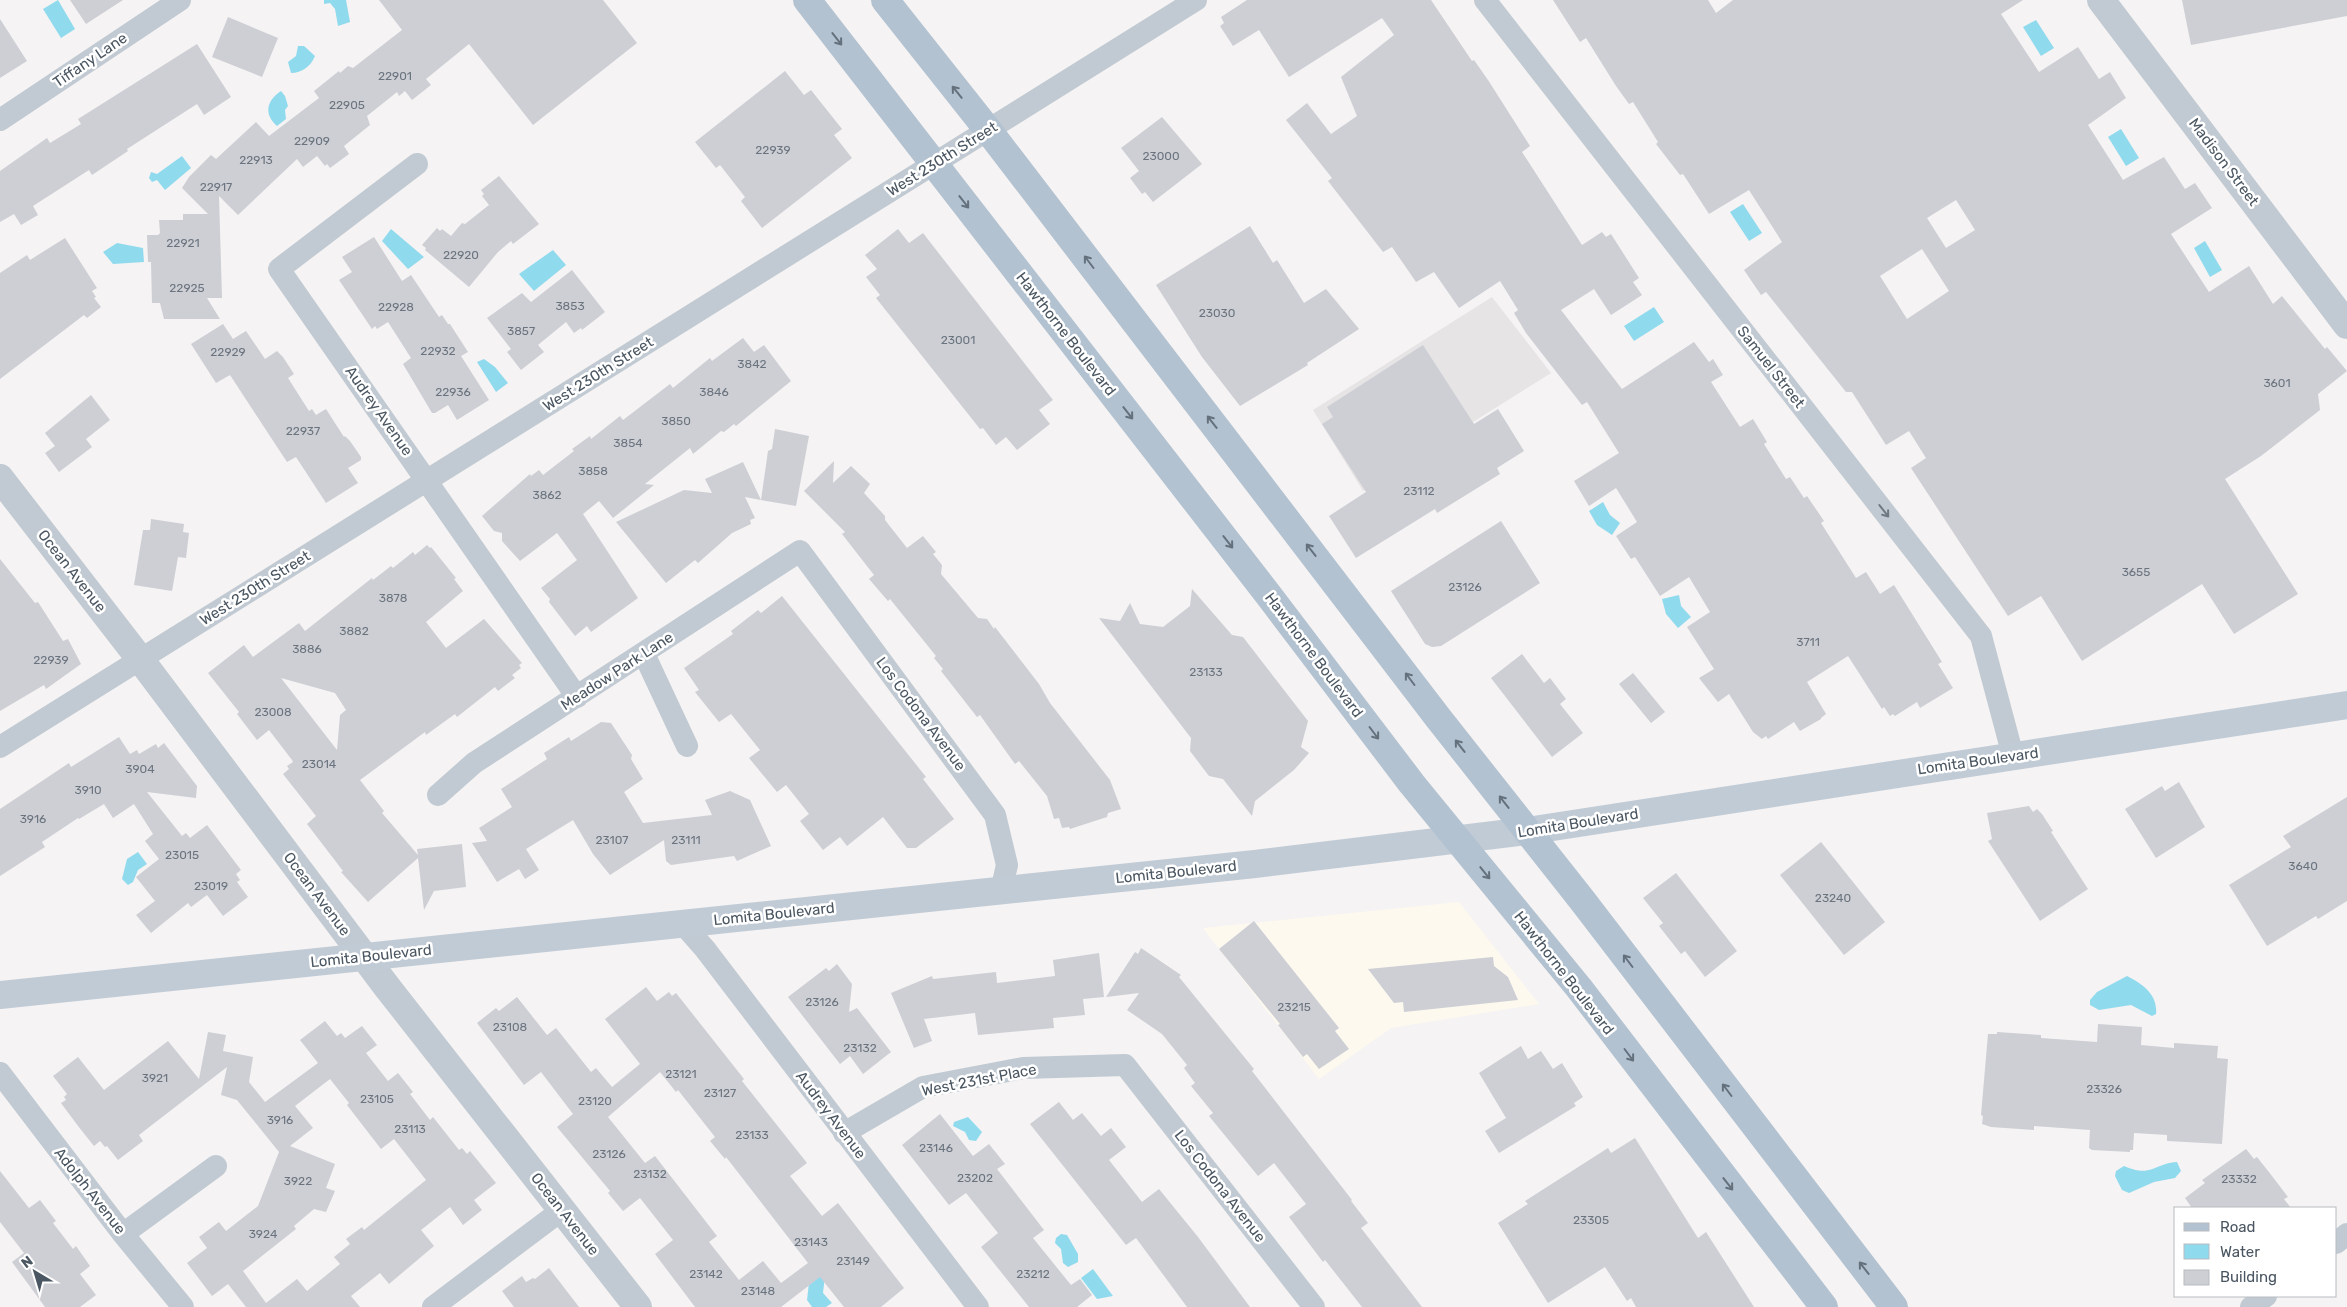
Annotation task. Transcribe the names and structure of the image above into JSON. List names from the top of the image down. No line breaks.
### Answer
{"streets":{"main road":["Hawthorne Boulevard","Lomita Boulevard"],"street":["Tiffany Lane","West 230th Street","Madison Street","Samuel Street","Audrey Avenue","Ocean Avenue","Meadow Park Lane","Los Codona Avenue","West 231st Place","Adolph Avenue"]},"crossings":[["West 230th Street","Hawthorne Boulevard"],["West 230th Street","Audrey Avenue"],["West 230th Street","Ocean Avenue"],["Hawthorne Boulevard","Lomita Boulevard"],["Samuel Street","Lomita Boulevard"],["Audrey Avenue","Meadow Park Lane"],["Audrey Avenue","Lomita Boulevard"],["Audrey Avenue","West 231st Place"],["Ocean Avenue","Lomita Boulevard"],["Meadow Park Lane","Los Codona Avenue"],["Los Codona Avenue","Lomita Boulevard"],["Los Codona Avenue","West 231st Place"]],"one_way":["Samuel Street"],"house_numbers":["22901","22905","22909","22939","23000","22913","22917","22921","22920","22925","3853","22928","23030","3857","23001","22932","22929","3842","3601","22936","3846","3850","22937","3854","3858","23112","3862","3655","23126","3878","3882","3711","3886","22939","23133","23008","23014","3904","3910","3916","23107","23111","23015","3640","23019","23240","23126","23215","23108","23132","23121","3921","23326","23127","23105","23120","3916","23113","23133","23146","23126","23132","23202","23332","3922","23305","3924","23143","23149","23142","23212","23148"],"legend":["Road","Water","Building"],"north":"top left"}
